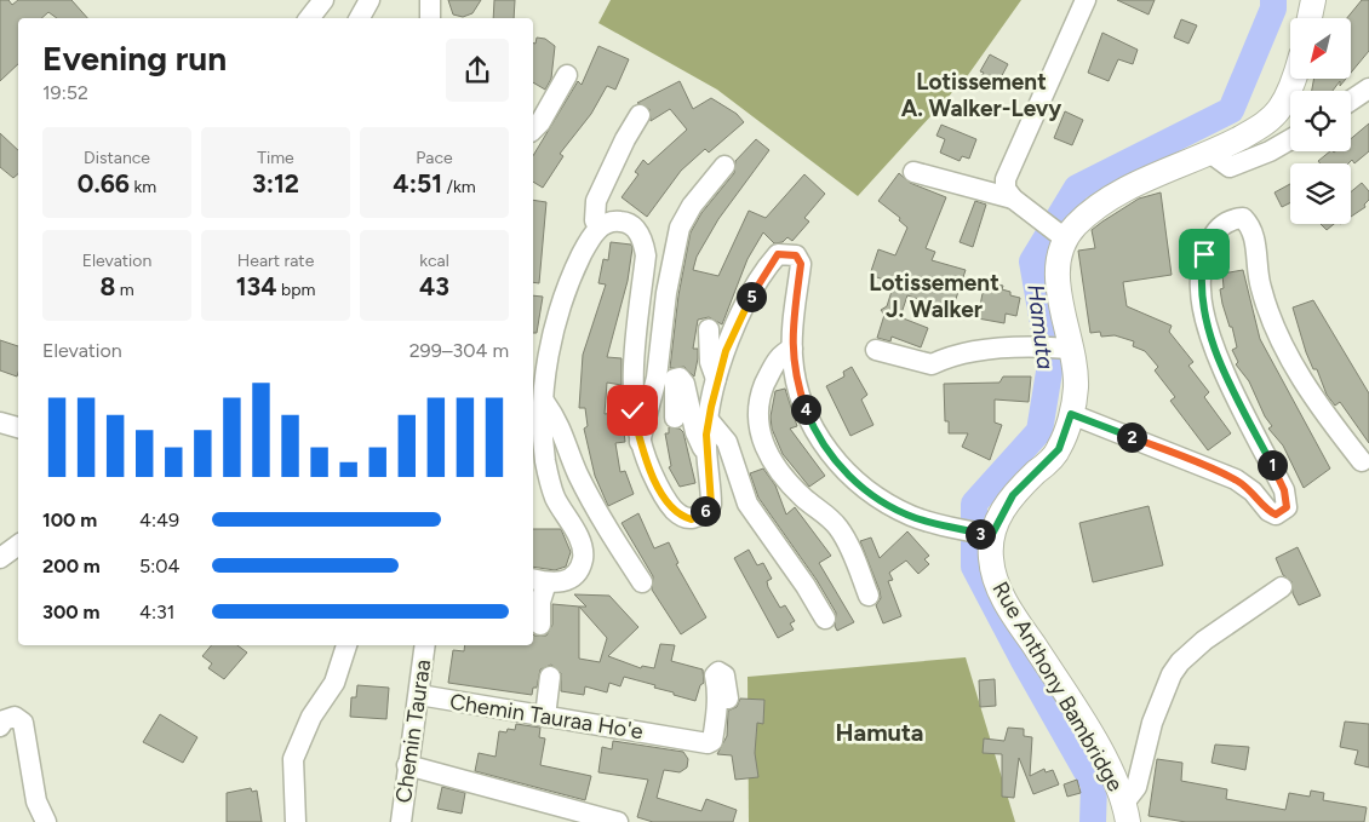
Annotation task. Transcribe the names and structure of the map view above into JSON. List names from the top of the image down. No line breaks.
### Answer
{"streets":{"main road":["Rue Anthony Bambridge"],"street":["Chemin Tauraa Ho'e","Chemin Tauraa"]},"crossings":[["Chemin Tauraa Ho'e","Chemin Tauraa"]],"districts":["Lotissement A. Walker-Levy","Lotissement J. Walker","Hamuta"],"water":["Hamuta"],"north":"bottom left","page":{"heading":["Evening run","19:52"],"stats":[["Distance","0.66 km"],["Time","3:12"],["Pace","4:51 /km"],["Elevation","8 m"],["Heart rate","134 bpm"],["kcal","43"]],"pins":["5","4","2","1","6","3"],"chart":["Elevation","299–304 m"],"list":[{"name":"100 m","note":"4:49"},{"name":"200 m","note":"5:04"},{"name":"300 m","note":"4:31"}]}}
